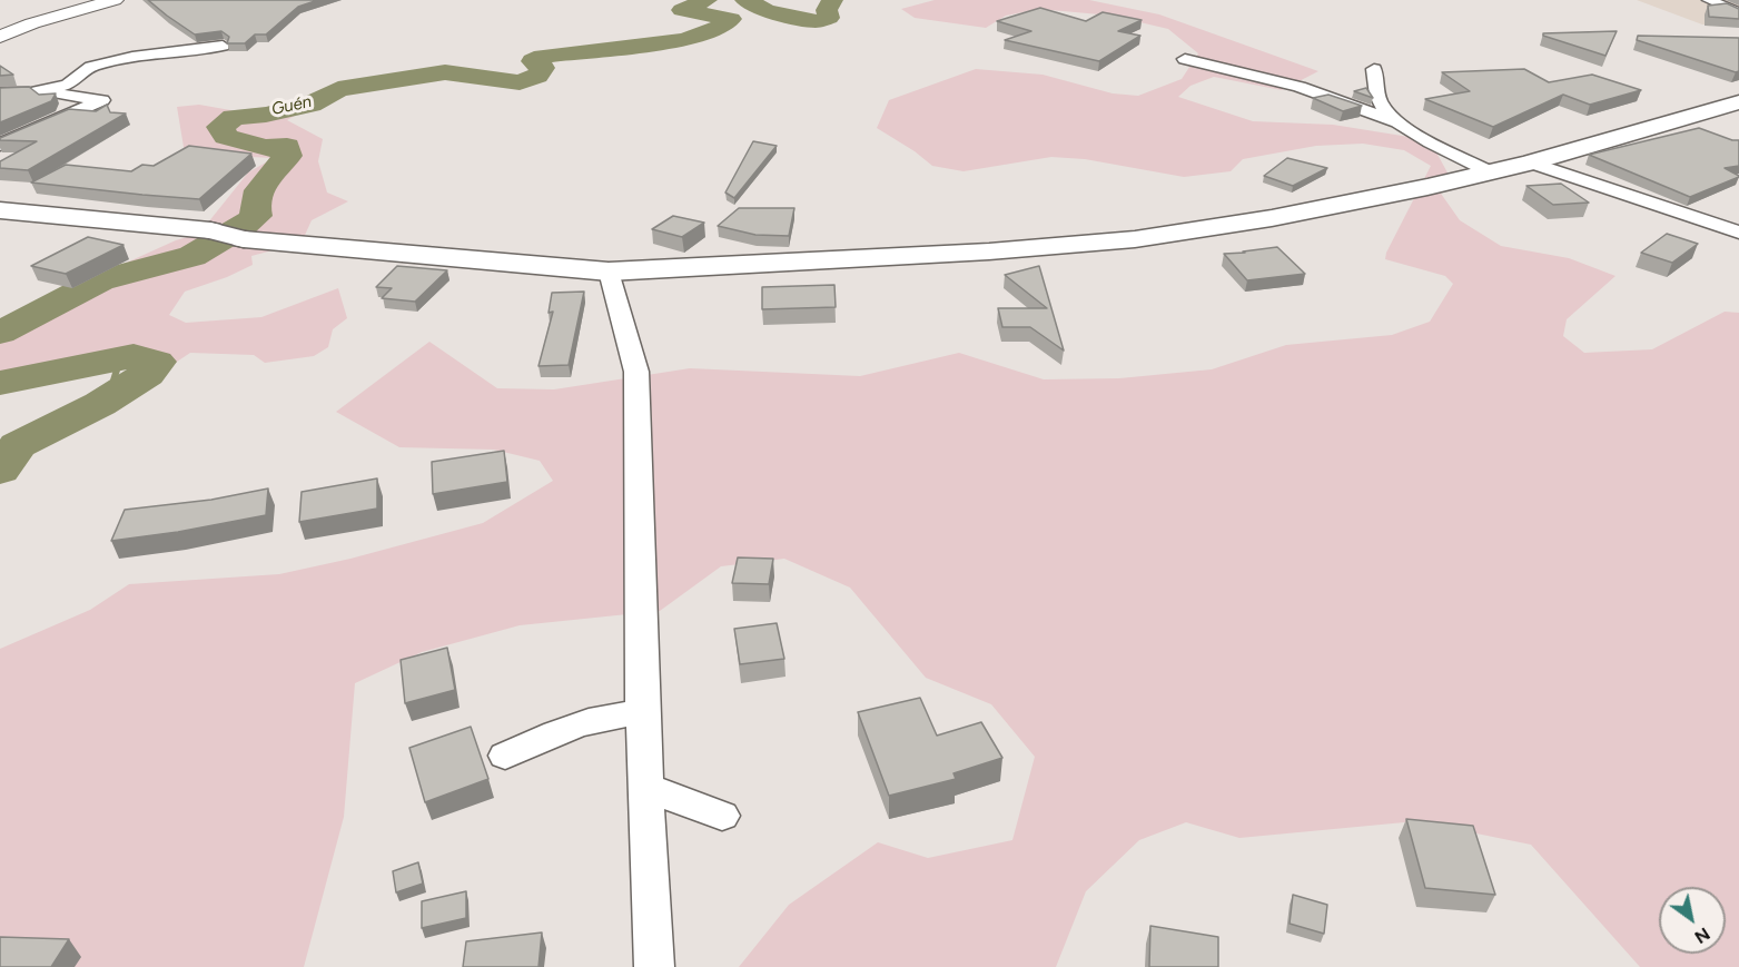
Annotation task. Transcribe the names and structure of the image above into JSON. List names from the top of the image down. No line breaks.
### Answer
{"water":["Guén"],"north":"bottom right"}
